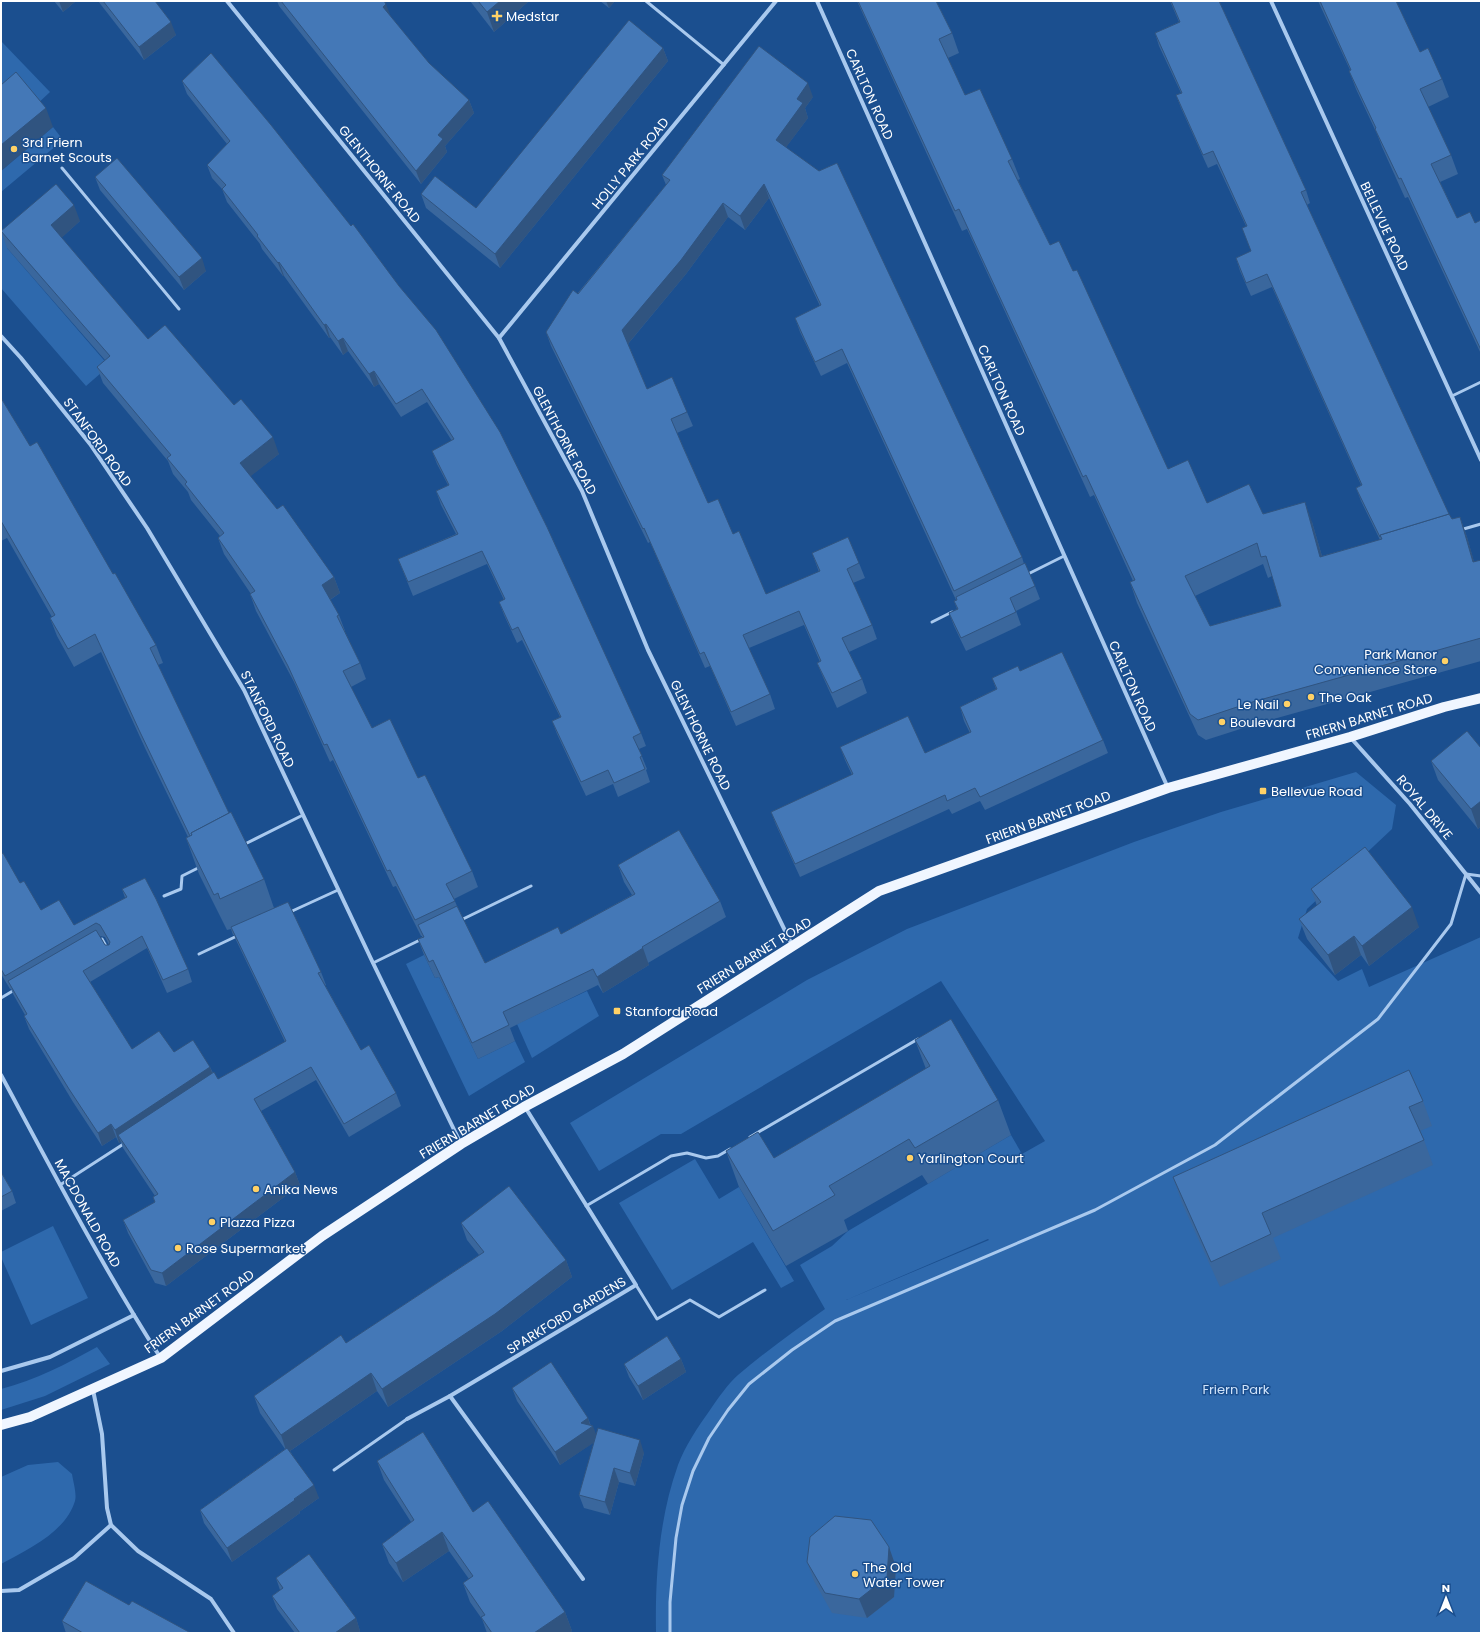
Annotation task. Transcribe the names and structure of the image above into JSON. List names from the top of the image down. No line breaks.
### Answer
{"streets":{"main road":["FRIERN BARNET ROAD"],"street":["CARLTON ROAD","HOLLY PARK ROAD","GLENTHORNE ROAD","BELLEVUE ROAD","STANFORD ROAD","ROYAL DRIVE","MACDONALD ROAD","SPARKFORD GARDENS"]},"crossings":[["CARLTON ROAD","FRIERN BARNET ROAD"],["HOLLY PARK ROAD","GLENTHORNE ROAD"],["GLENTHORNE ROAD","FRIERN BARNET ROAD"],["STANFORD ROAD","FRIERN BARNET ROAD"],["FRIERN BARNET ROAD","ROYAL DRIVE"],["FRIERN BARNET ROAD","MACDONALD ROAD"],["FRIERN BARNET ROAD","SPARKFORD GARDENS"]],"parks":["Friern Park"],"places":{"health":["Medstar"],"other":["3rd Friern Barnet Scouts","Park Manor Convenience Store","The Oak","Le Nail","Boulevard","Yarlington Court","Anika News","Plazza Pizza","Rose Supermarket","The Old Water Tower"],"transit":["Bellevue Road","Stanford Road"]},"north":"top"}
